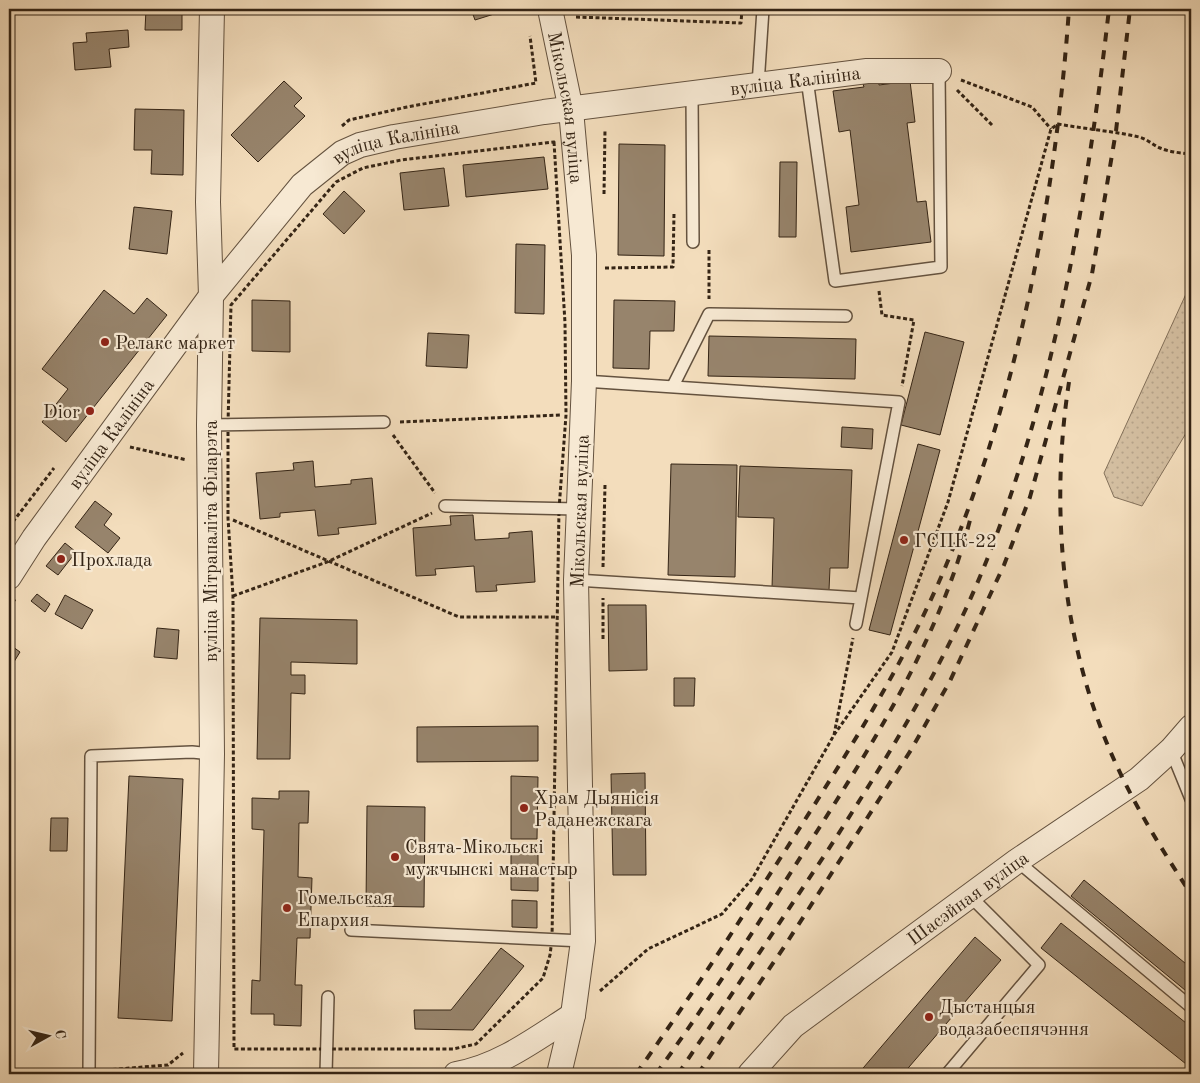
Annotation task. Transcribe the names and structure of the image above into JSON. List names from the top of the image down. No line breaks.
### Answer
{"streets":{"street":["вуліца Калініна","Мікольская вуліца","вуліца Мітрапаліта Філарэта","Шасэйная вуліца"]},"crossings":[["вуліца Калініна","Мікольская вуліца"],["вуліца Калініна","вуліца Мітрапаліта Філарэта"]],"places":["Релакс маркет","Dior","ГСПК-22","Прохлада","Храм Дыянісія Раданежскага","Свята-Мікольскі мужчынскі манастыр","Гомельская Епархия","Дыстанцыя водазабеспячэння"],"north":"right"}
